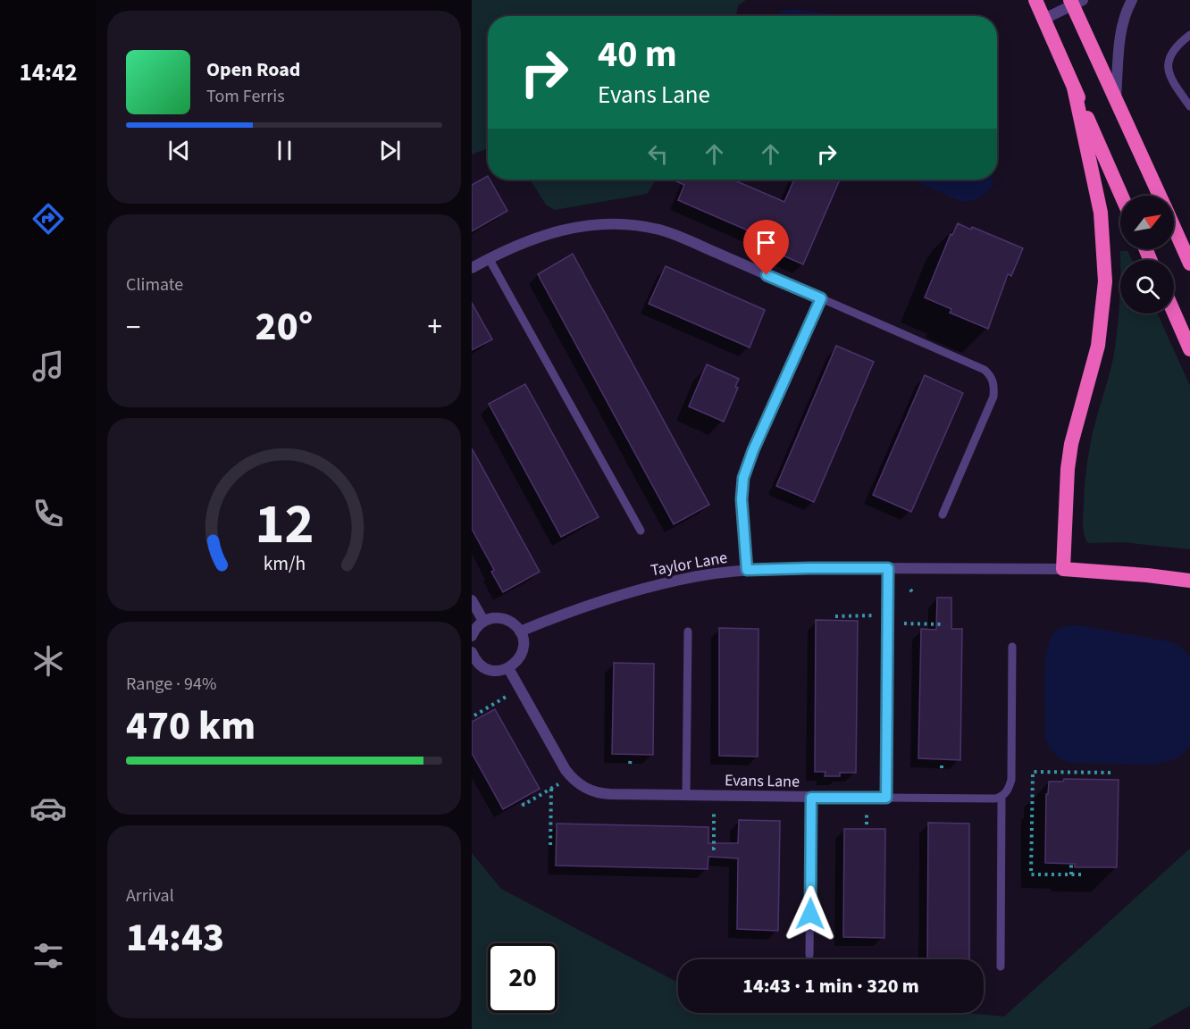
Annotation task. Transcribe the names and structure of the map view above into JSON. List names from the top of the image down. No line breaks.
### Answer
{"streets":{"street":["Taylor Lane","Evans Lane"]},"north":"top right","page":{"tabs":"14:42","turn":["40 m","Evans Lane"],"song":["Open Road","Tom Ferris"],"tile":["Climate",["Range · 94%","470 km"],["Arrival","14:43"]],"heat":["−","20°","+"],"limit":"20","trip":"14:43 · 1 min · 320 m","gauge":["12","km/h"]}}
